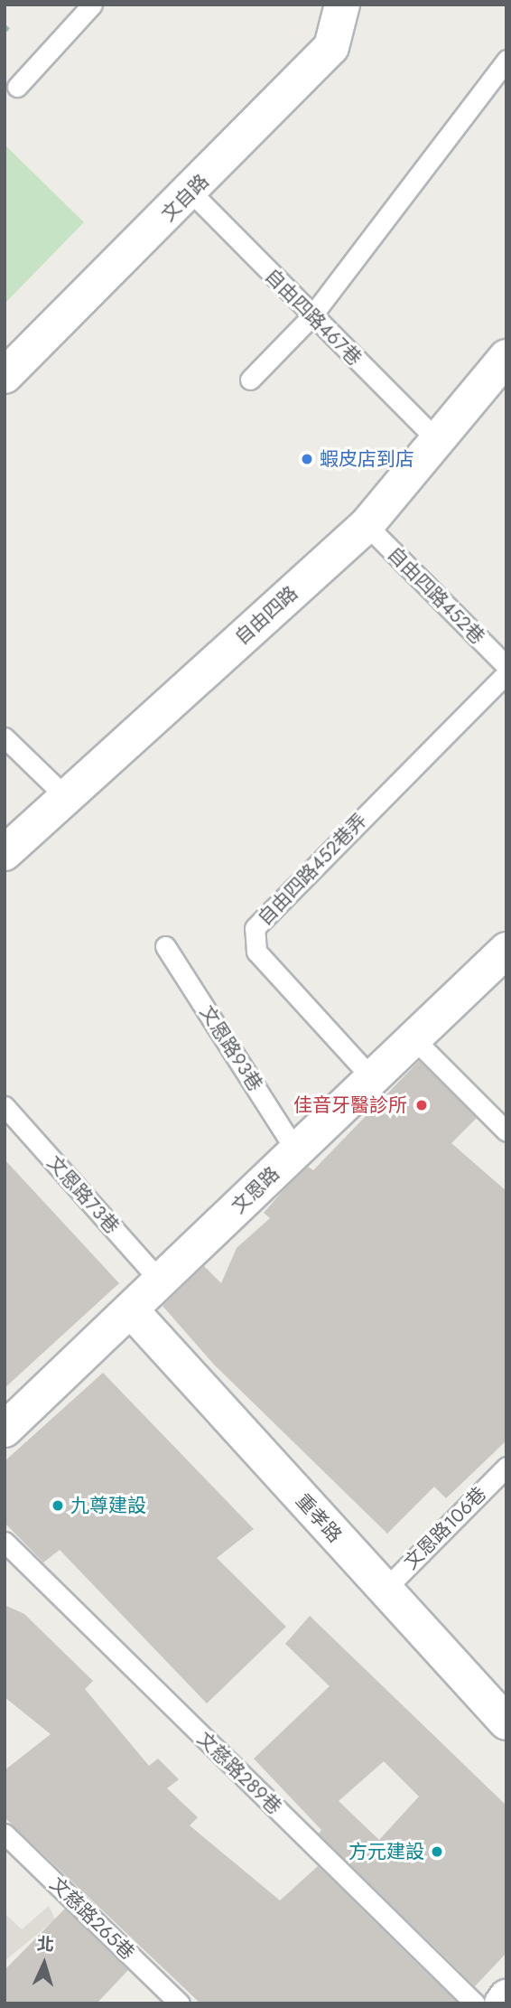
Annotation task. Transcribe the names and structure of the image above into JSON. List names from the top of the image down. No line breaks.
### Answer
{"streets":{"street":["文自路","自由四路","文恩路","重孝路"],"lane":["自由四路467巷","自由四路452巷","自由四路452巷弄","文恩路93巷","文恩路73巷","文恩路106巷","文慈路289巷","文慈路265巷"]},"crossings":[["文自路","自由四路467巷"],["自由四路467巷","自由四路"],["自由四路452巷","自由四路"],["自由四路452巷弄","文恩路"],["文恩路93巷","文恩路"],["文恩路","文恩路73巷"],["文恩路","重孝路"],["重孝路","文恩路106巷"]],"places":["蝦皮店到店","佳音牙醫診所","九尊建設","方元建設"],"north":"top"}
